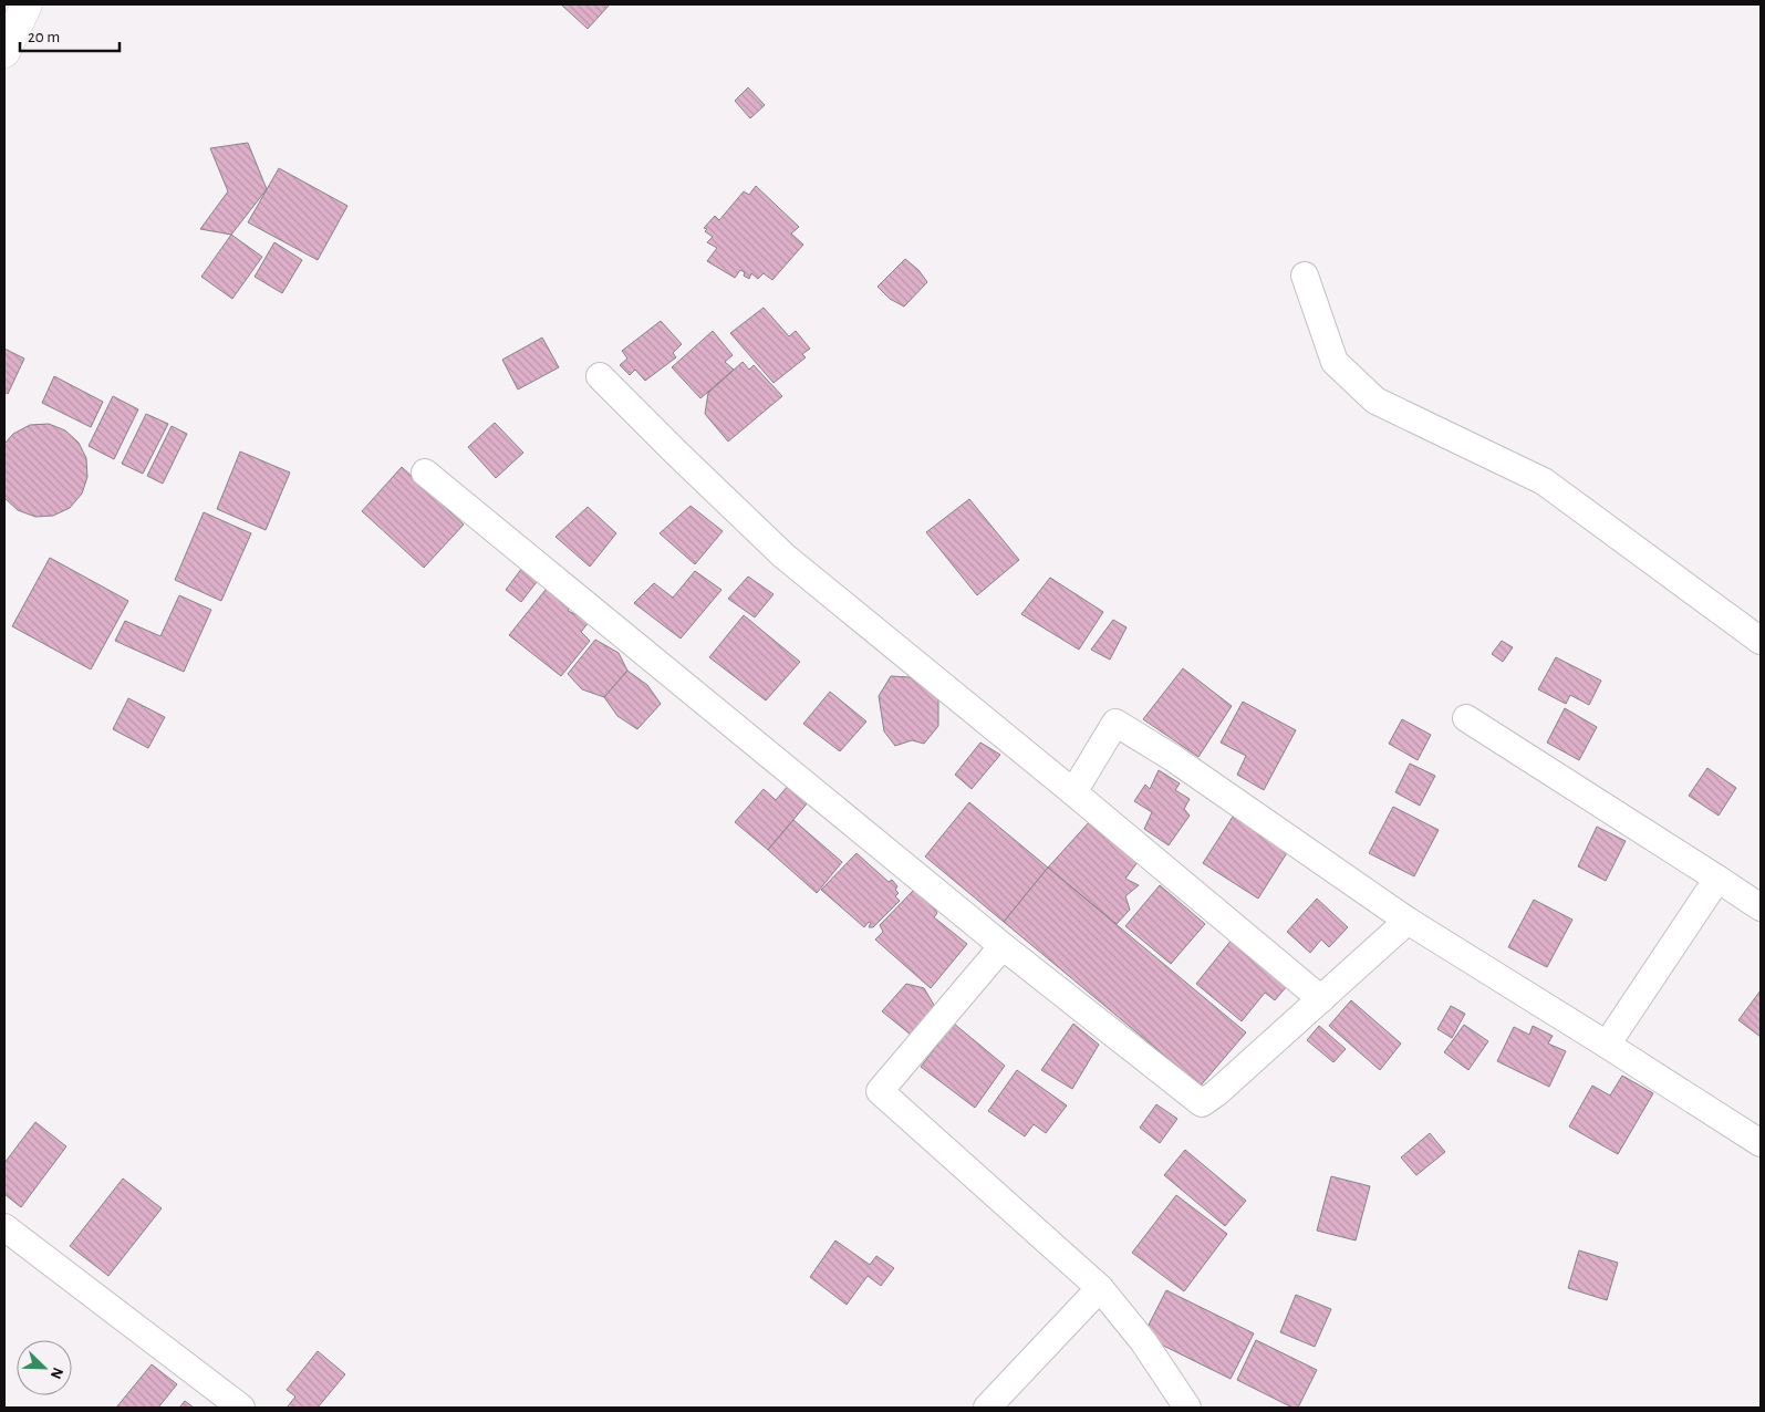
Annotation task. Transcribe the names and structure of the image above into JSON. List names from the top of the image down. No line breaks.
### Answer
{"scale_bar":"20 m","north":"bottom right"}
